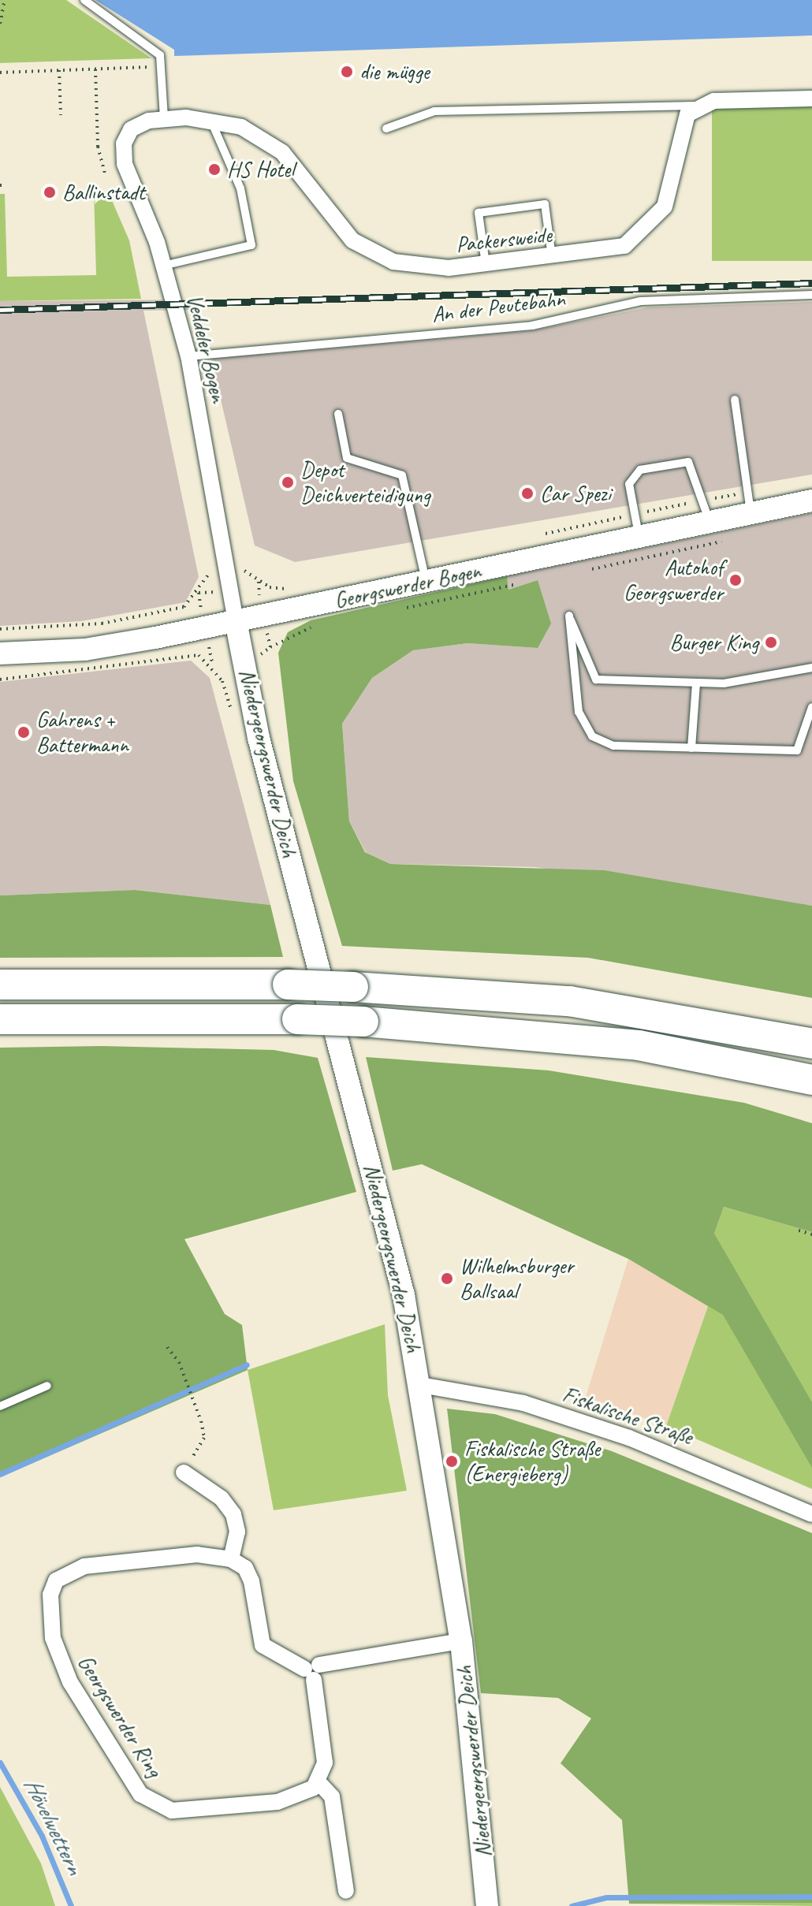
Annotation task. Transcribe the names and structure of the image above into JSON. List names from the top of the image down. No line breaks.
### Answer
{"streets":{"street":["Packersweide","Veddeler Bogen","Georgswerder Bogen","Niedergeorgswerder Deich","Fiskalische Straße","Georgswerder Ring"],"lane":["An der Peutebahn"]},"crossings":[["Packersweide","Veddeler Bogen"],["An der Peutebahn","Veddeler Bogen"],["Veddeler Bogen","Georgswerder Bogen"],["Veddeler Bogen","Niedergeorgswerder Deich"],["Georgswerder Bogen","Niedergeorgswerder Deich"],["Niedergeorgswerder Deich","Fiskalische Straße"]],"water":["Hövelwettern"],"places":["die mügge","HS Hotel","Ballinstadt","Depot Deichverteidigung","Car Spezi","Autohof Georgswerder","Burger King","Gahrens + Battermann","Wilhelmsburger Ballsaal","Fiskalische Straße (Energieberg)"]}
